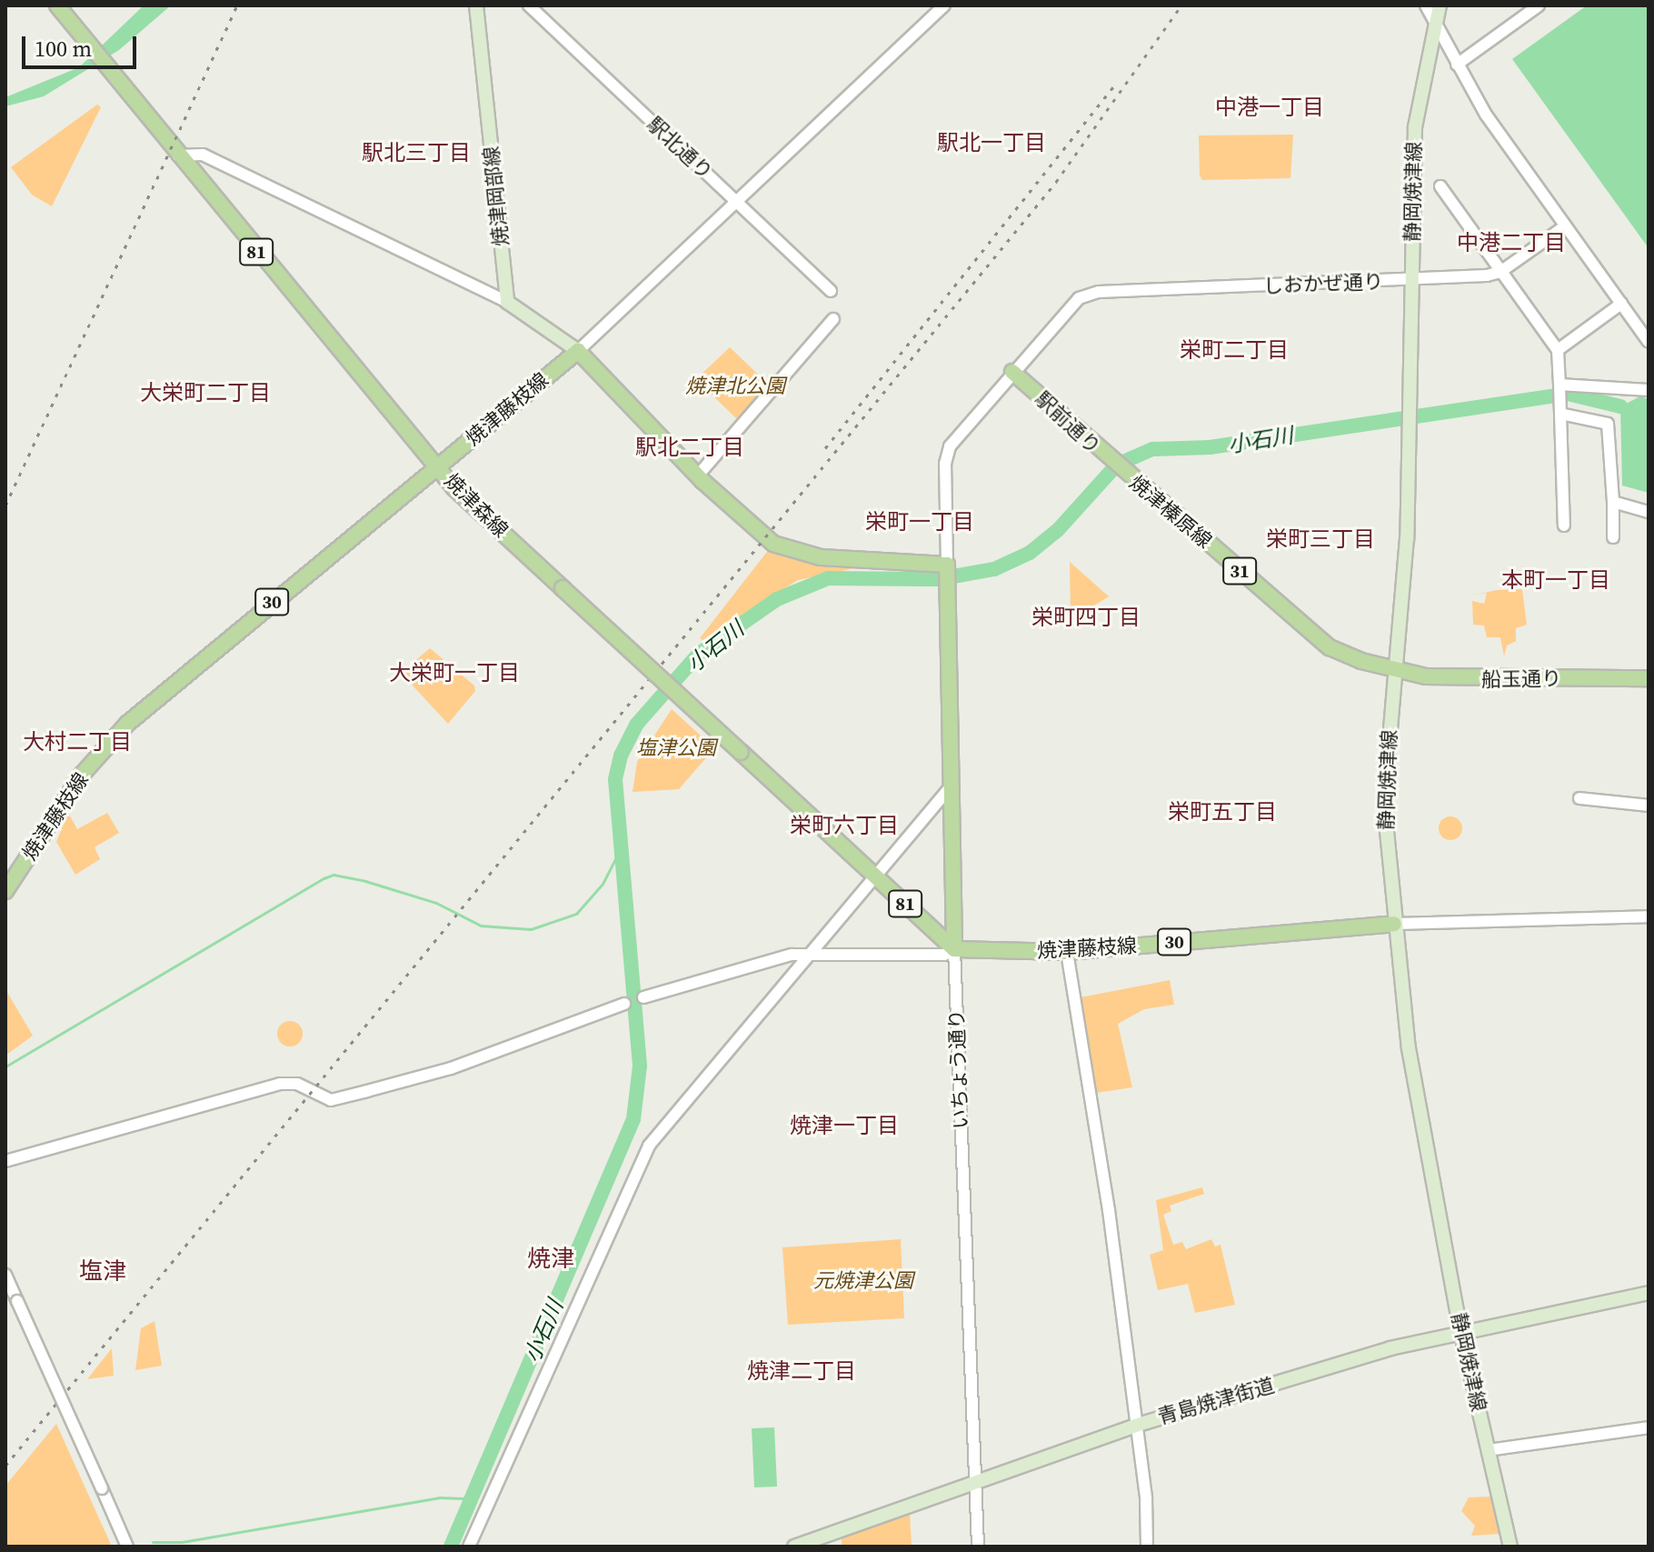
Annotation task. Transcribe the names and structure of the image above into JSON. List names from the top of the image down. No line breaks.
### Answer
{"streets":{"main road":["静岡焼津線","焼津岡部線","81","焼津藤枝線","駅前通り","焼津森線","焼津榛原線","31","30","船玉通り","いちょう通り","青島焼津街道"],"street":["駅北通り","しおかぜ通り"]},"crossings":[["静岡焼津線","しおかぜ通り"],["静岡焼津線","焼津藤枝線"],["静岡焼津線","焼津榛原線"],["静岡焼津線","船玉通り"],["静岡焼津線","青島焼津街道"],["しおかぜ通り","駅前通り"],["焼津藤枝線","焼津森線"],["焼津藤枝線","いちょう通り"],["駅前通り","焼津榛原線"],["焼津森線","いちょう通り"],["焼津榛原線","船玉通り"],["いちょう通り","青島焼津街道"]],"districts":["中港一丁目","駅北一丁目","駅北三丁目","中港二丁目","栄町二丁目","大栄町二丁目","駅北二丁目","栄町一丁目","栄町三丁目","本町一丁目","栄町四丁目","大栄町一丁目","大村二丁目","栄町五丁目","栄町六丁目","焼津一丁目","焼津","塩津","焼津二丁目"],"water":["小石川"],"parks":["焼津北公園","塩津公園","元焼津公園"],"scale_bar":"100 m"}
